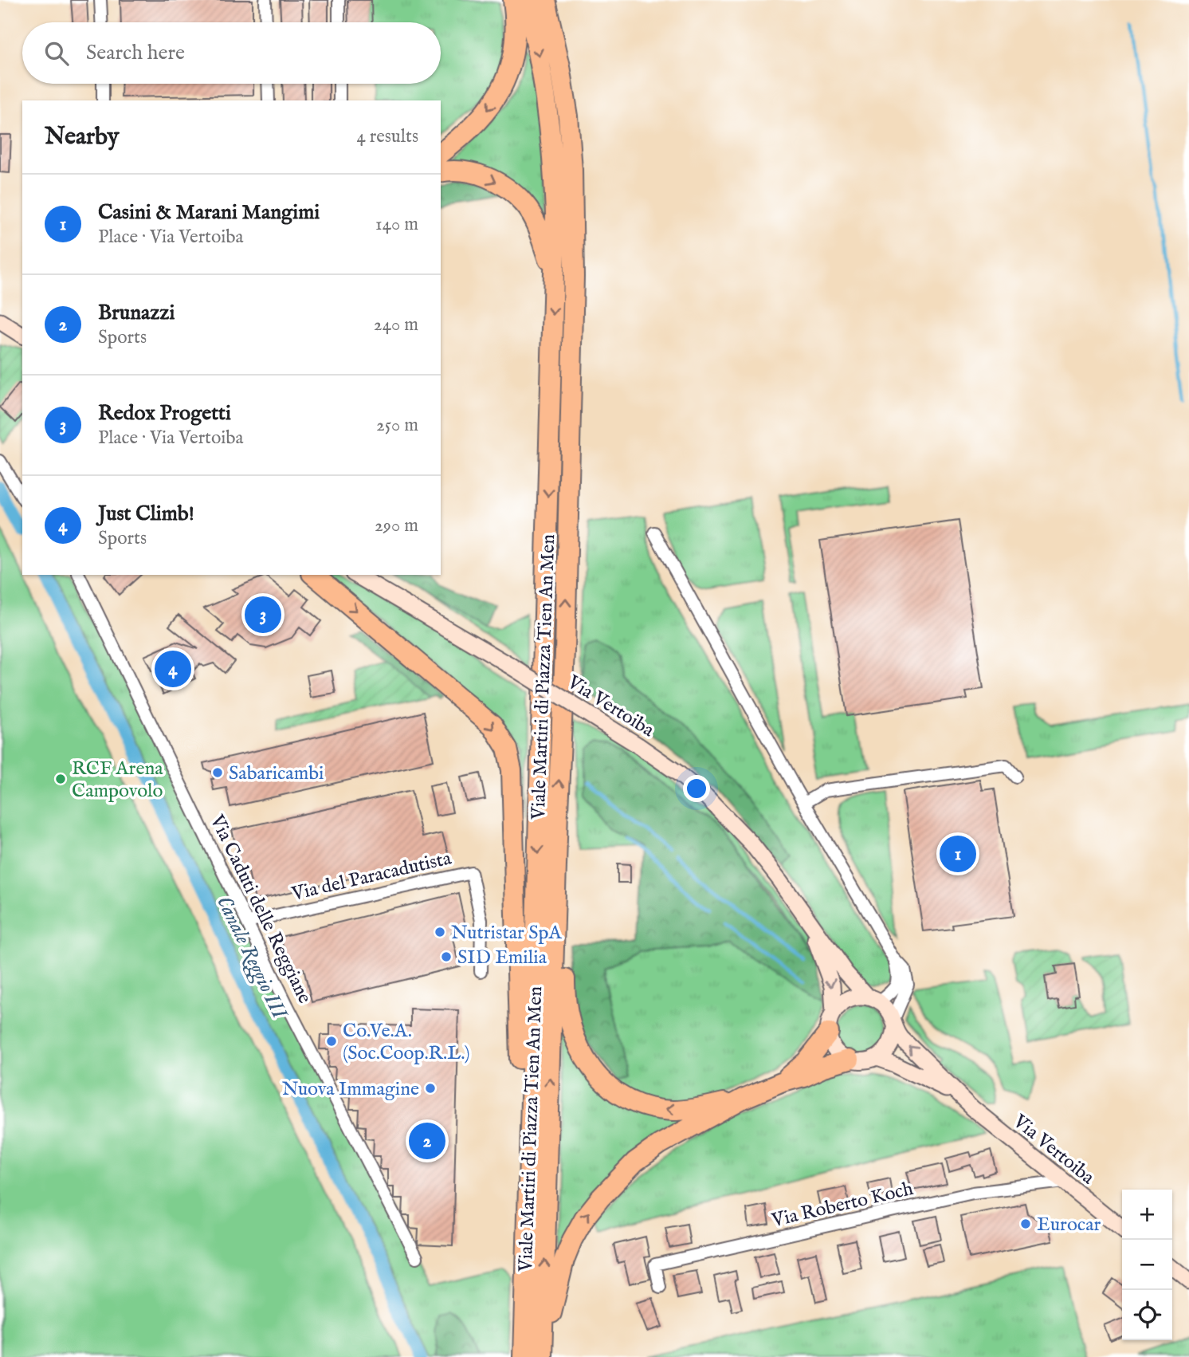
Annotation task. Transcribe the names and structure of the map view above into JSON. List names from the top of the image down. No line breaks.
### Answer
{"streets":{"highway":["Viale Martiri di Piazza Tien An Men"],"main road":["Via Vertoiba"],"street":["Via del Paracadutista","Via Caduti delle Reggiane","Via Roberto Koch"]},"crossings":[["Via Vertoiba","Via Roberto Koch"],["Via del Paracadutista","Via Caduti delle Reggiane"]],"water":["Canale Reggio III"],"places":["Sabaricambi","RCF Arena Campovolo","Nutristar SpA","SID Emilia","Co.Ve.A. (Soc.Coop.R.L.)","Nuova Immagine","Eurocar"],"page":{"search":"Search here","heading":["Nearby","4 results"],"list":[{"mark":"1","name":"Casini & Marani Mangimi","note":"Place · Via Vertoiba","value":"140 m"},{"mark":"2","name":"Brunazzi","note":"Sports","value":"240 m"},{"mark":"3","name":"Redox Progetti","note":"Place · Via Vertoiba","value":"250 m"},{"mark":"4","name":"Just Climb!","note":"Sports","value":"290 m"}],"pins":["3","4","1","2"],"map_buttons":["+","−"]}}
